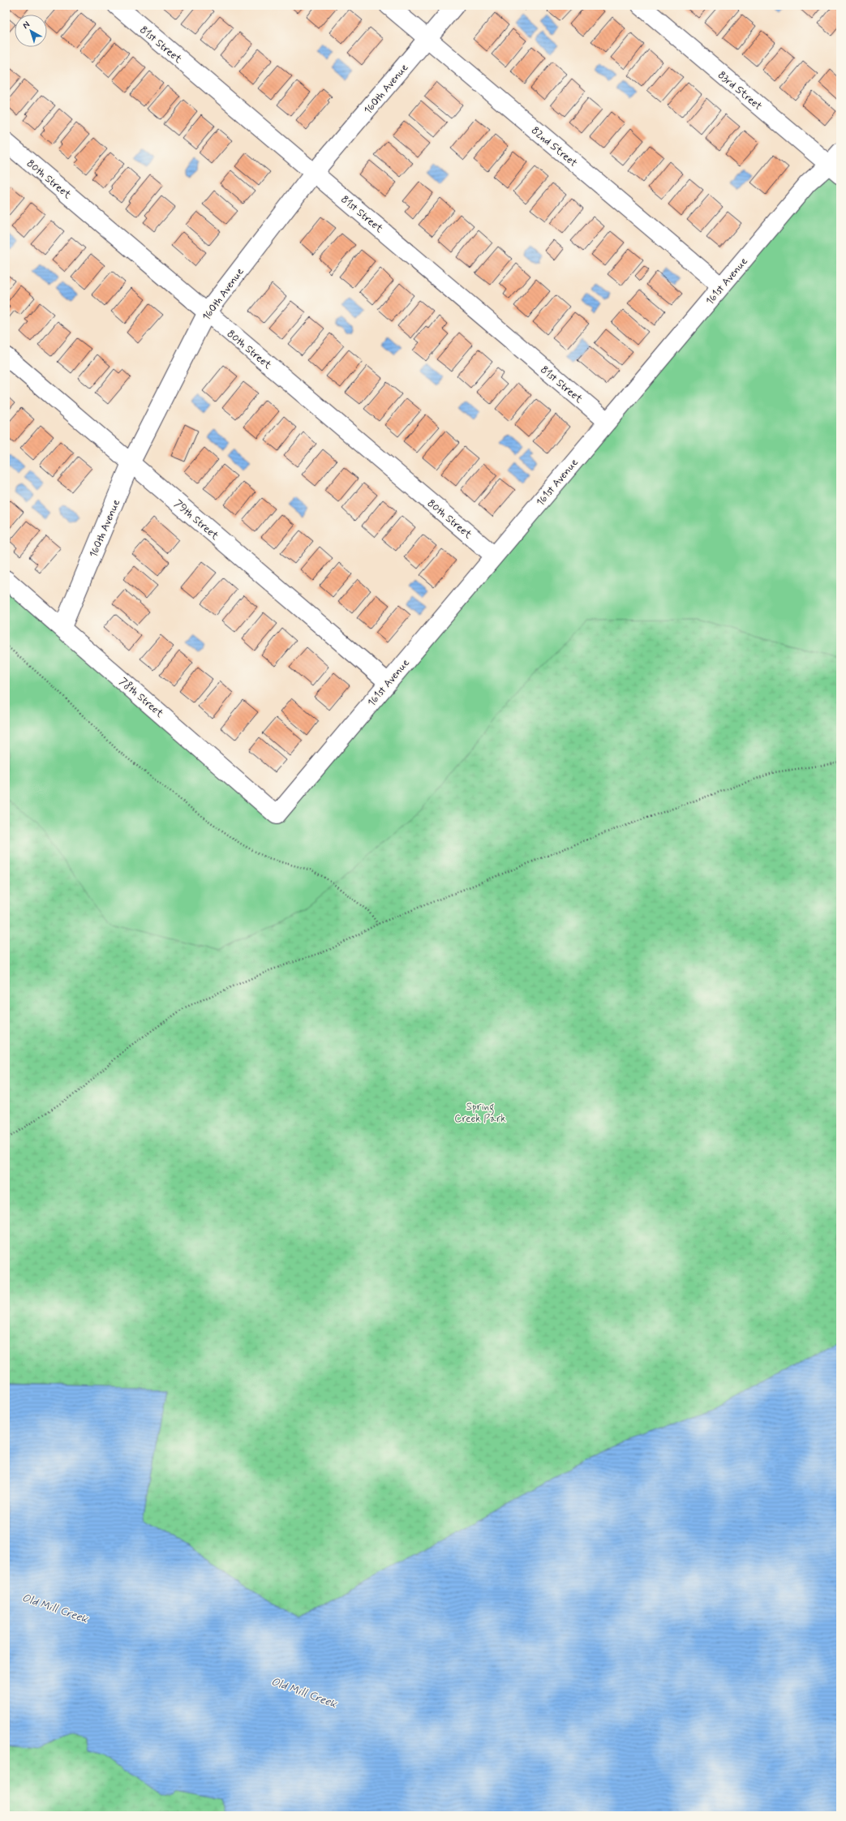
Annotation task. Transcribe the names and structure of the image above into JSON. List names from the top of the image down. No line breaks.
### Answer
{"streets":{"street":["81st Street","160th Avenue","83rd Street","82nd Street","80th Street","161st Avenue","79th Street","78th Street"]},"crossings":[["81st Street","160th Avenue"],["81st Street","161st Avenue"],["160th Avenue","82nd Street"],["160th Avenue","80th Street"],["160th Avenue","79th Street"],["160th Avenue","78th Street"],["83rd Street","161st Avenue"],["82nd Street","161st Avenue"],["80th Street","161st Avenue"],["161st Avenue","79th Street"],["161st Avenue","78th Street"]],"water":["Old Mill Creek"],"parks":["Spring Creek Park"],"north":"top left"}
